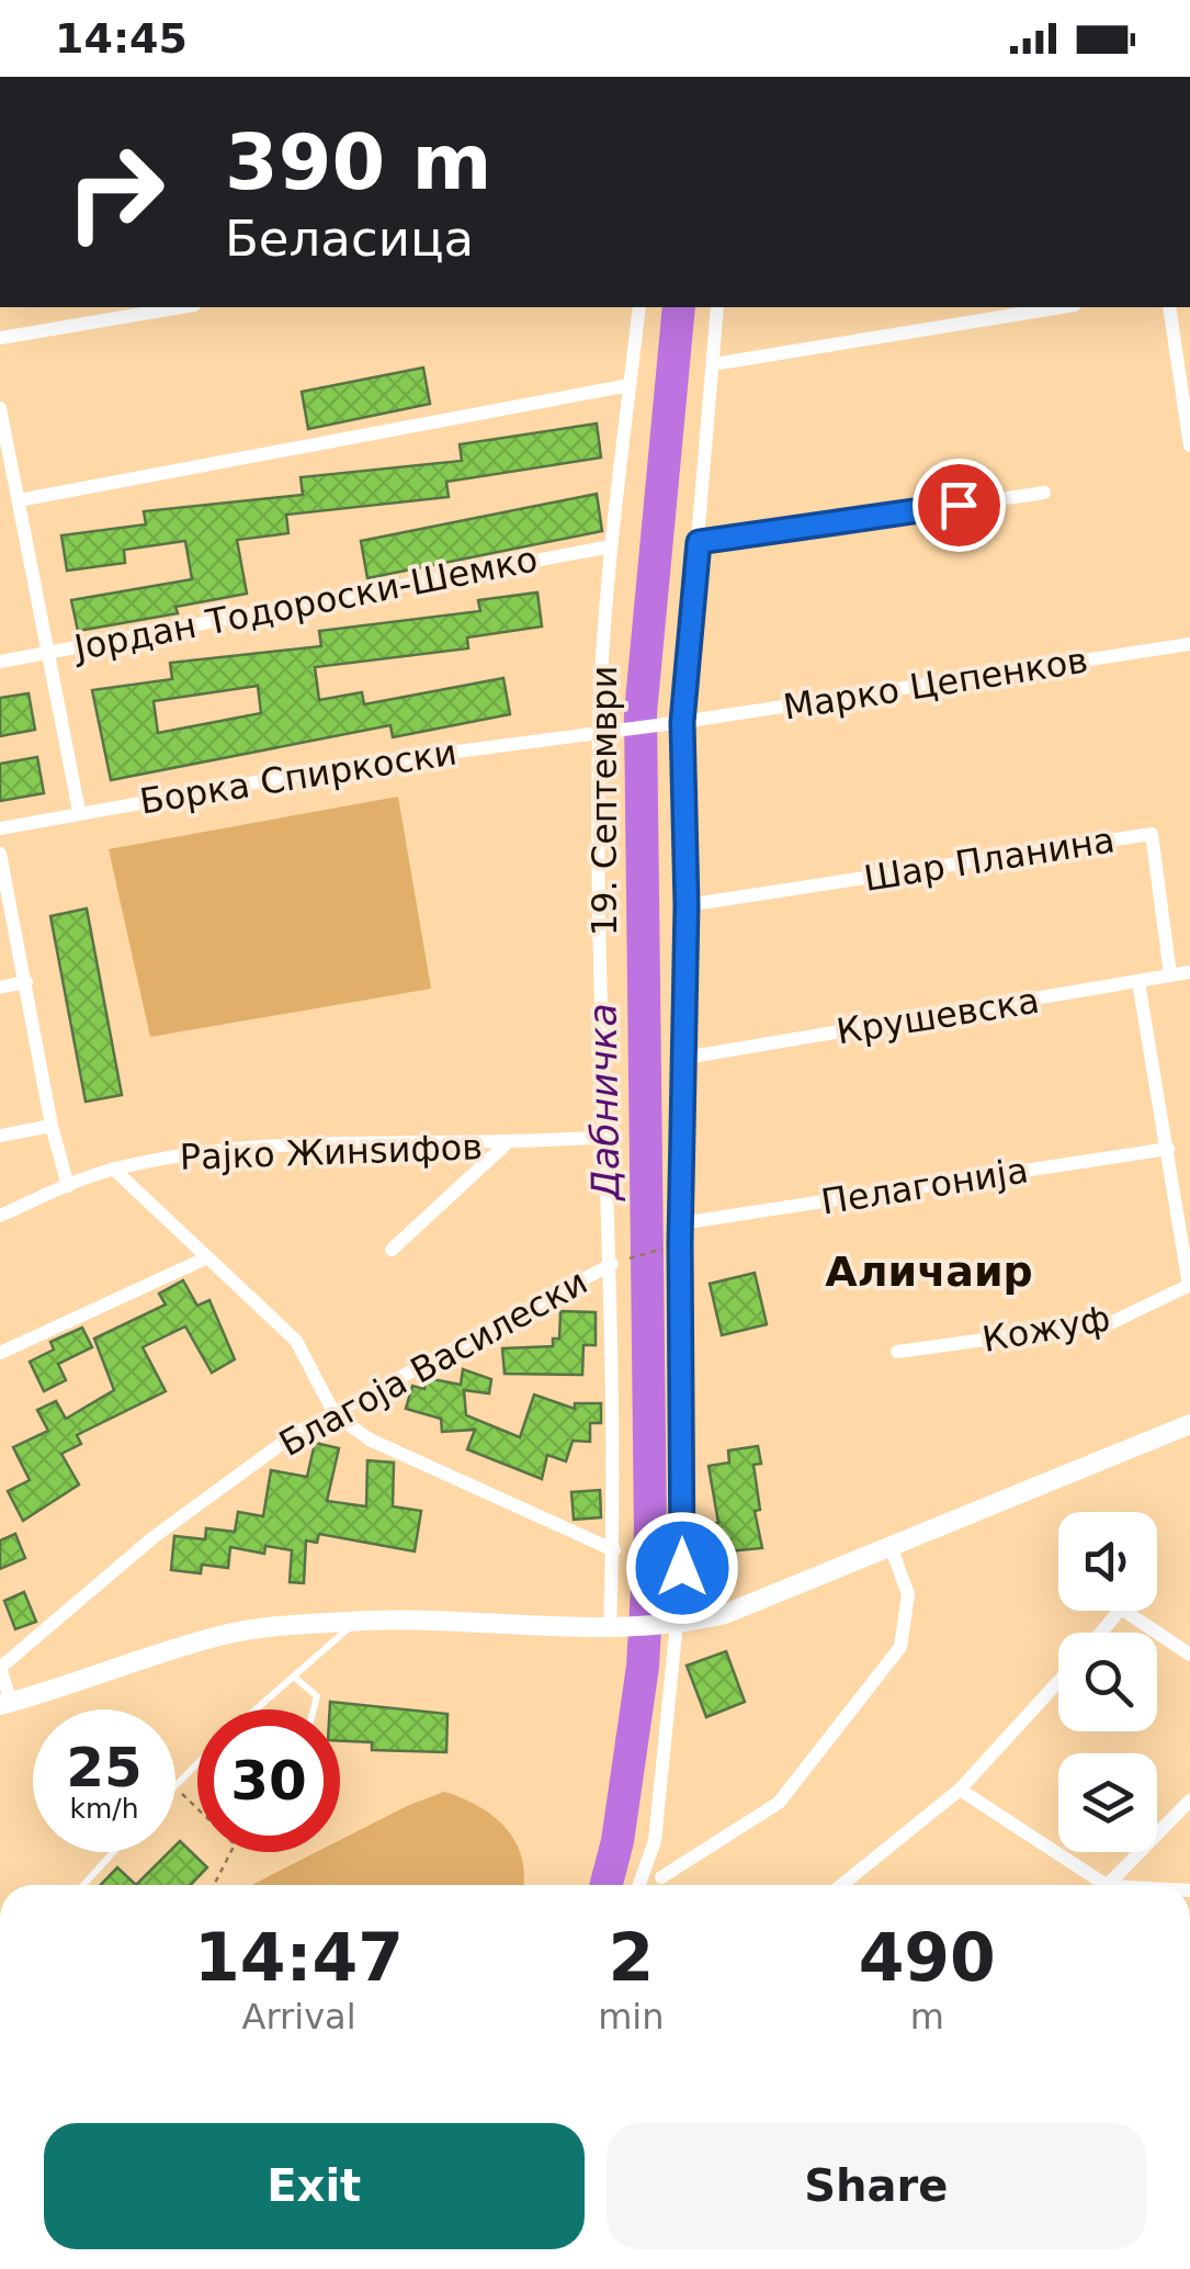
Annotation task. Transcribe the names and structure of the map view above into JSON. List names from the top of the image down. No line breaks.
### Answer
{"streets":{"street":["Јордан Тодороски-Шемко","Марко Цепенков","Борка Спиркоски","19. Септември","Шар Планина","Крушевска","Рајко Жинѕифов","Пелагонија","Кожуф","Благоја Василески"]},"crossings":[["Јордан Тодороски-Шемко","19. Септември"],["Марко Цепенков","Борка Спиркоски"],["Марко Цепенков","19. Септември"],["Борка Спиркоски","19. Септември"],["19. Септември","Рајко Жинѕифов"],["19. Септември","Благоја Василески"],["Шар Планина","Крушевска"]],"districts":["Аличаир"],"water":["Дабничка"],"page":{"status":"14:45","turn":["390 m","Беласица"],"speed":"25 km/h","limit":"30","eta":["14:47","Arrival","2","min","490","m"],"buttons":["Exit","Share"]}}
